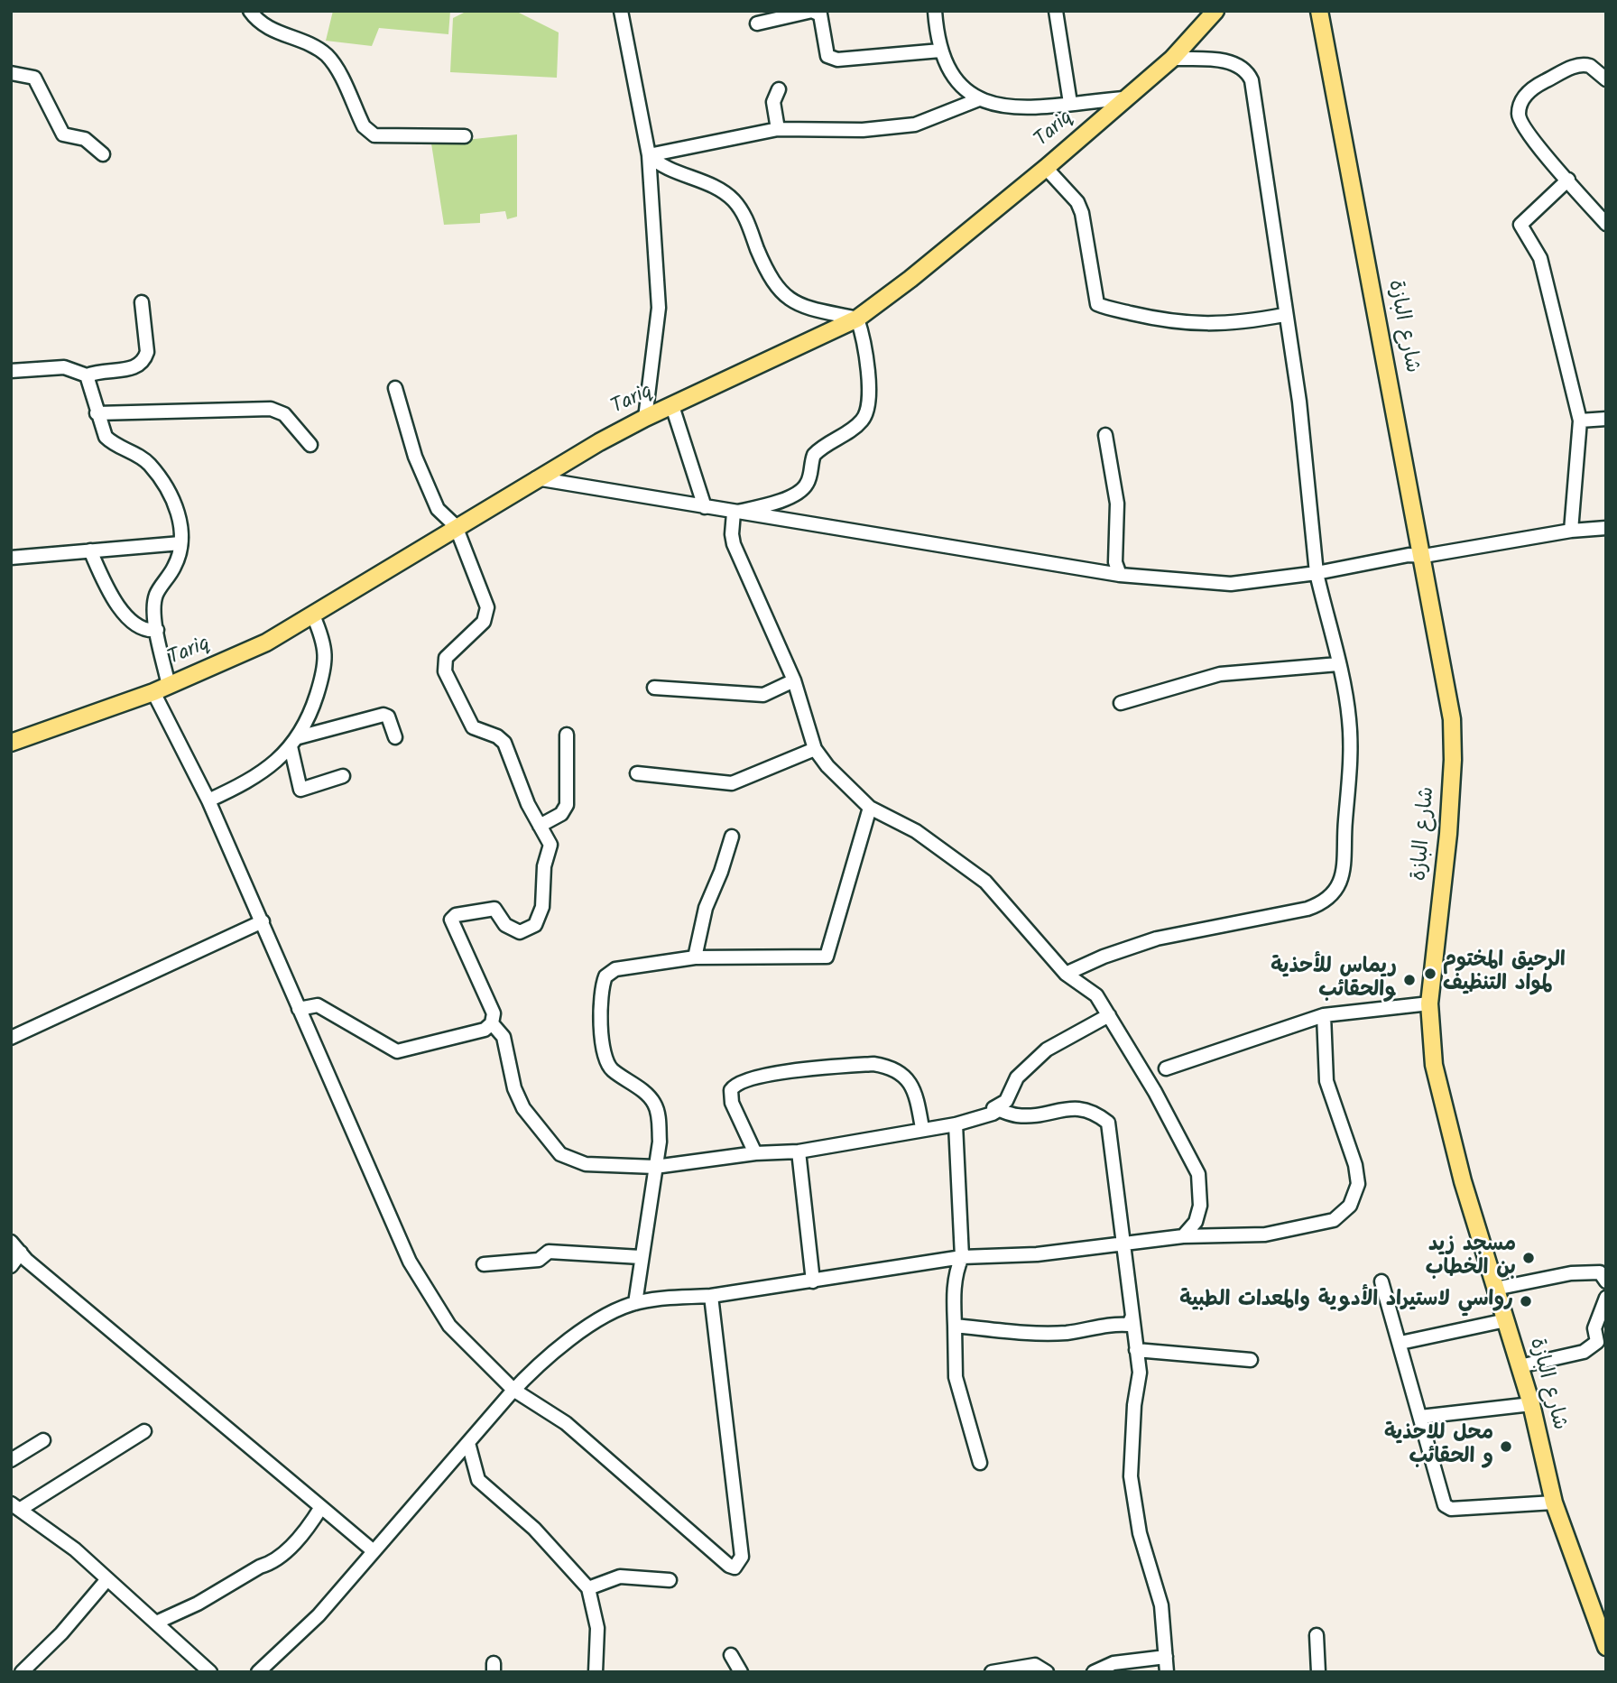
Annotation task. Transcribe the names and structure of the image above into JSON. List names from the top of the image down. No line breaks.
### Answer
{"streets":{"main road":["Tariq","شارع البازة"]},"places":["الرحيق المختوم لمواد التنظيف","ريماس للأحذية والحقائب","مسجد زيد بن الخطاب","رواسي لاستيراد الأدوية والمعدات الطبية","محل للاحذية و الحقائب"]}
